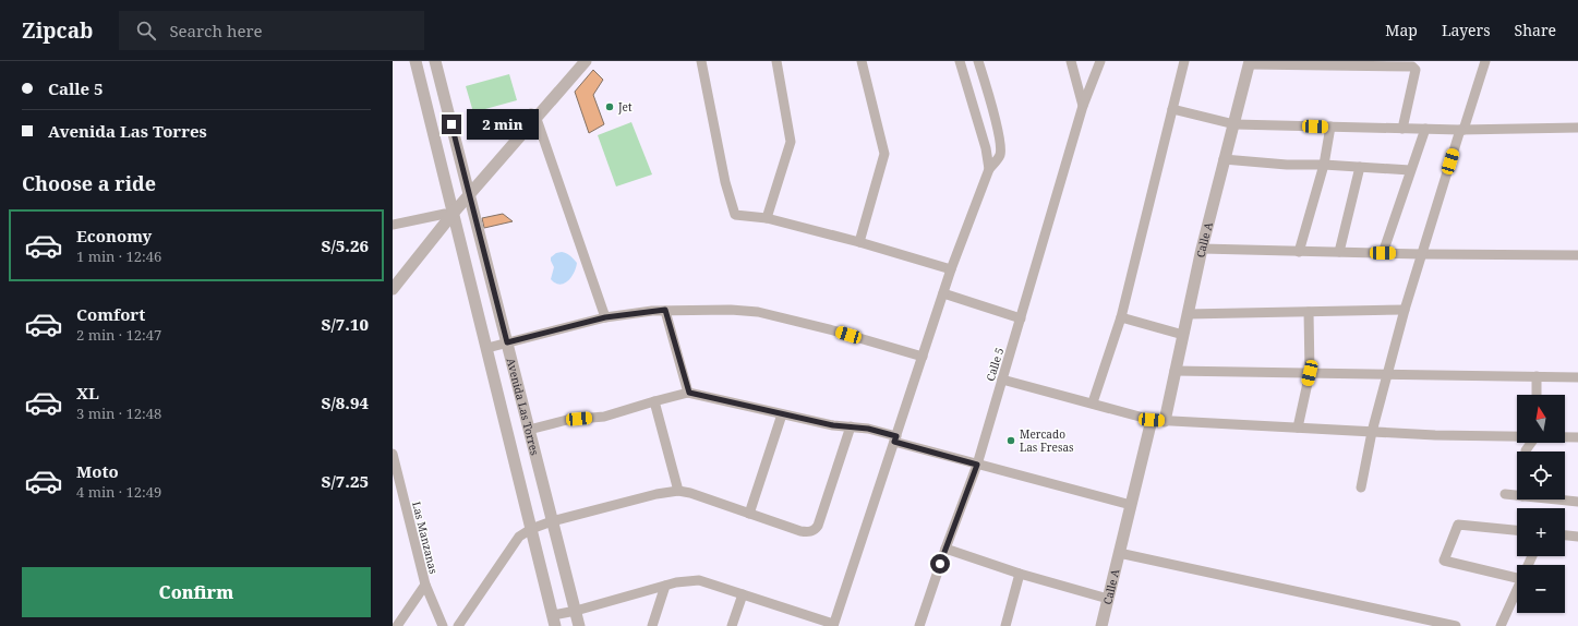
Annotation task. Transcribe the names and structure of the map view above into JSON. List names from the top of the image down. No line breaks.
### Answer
{"streets":{"street":["Calle A","Calle 5","Avenida Las Torres","Las Manzanas"]},"places":["Jet","Mercado Las Fresas"],"north":"top","page":{"header":"Zipcab","search":"Search here","nav":["Map","Layers","Share"],"banner":["Calle 5","Avenida Las Torres"],"bubble":"2 min","heading":"Choose a ride","list":[{"name":"Economy","note":"1 min · 12:46","value":"S/5.26"},{"name":"Comfort","note":"2 min · 12:47","value":"S/7.10"},{"name":"XL","note":"3 min · 12:48","value":"S/8.94"},{"name":"Moto","note":"4 min · 12:49","value":"S/7.25"}],"map_buttons":["+","−"],"buttons":"Confirm"}}
